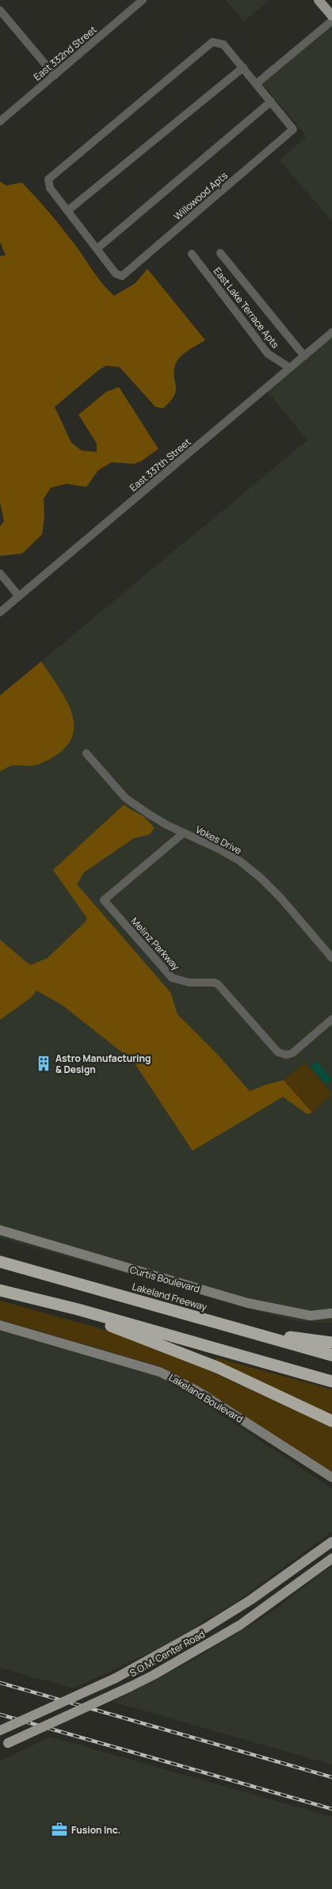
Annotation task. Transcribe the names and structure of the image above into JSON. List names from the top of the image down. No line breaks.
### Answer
{"streets":{"highway":["Lakeland Freeway"],"main road":["S.O.M. Center Road"],"street":["East 332nd Street","Willowood Apts","East Lake Terrace Apts","East 337th Street","Vokes Drive","Melinz Parkway","Curtis Boulevard","Lakeland Boulevard"]},"crossings":[["East Lake Terrace Apts","East 337th Street"],["Vokes Drive","Melinz Parkway"]],"places":{"building":["Astro Manufacturing & Design"],"office":["Fusion Inc."]}}
